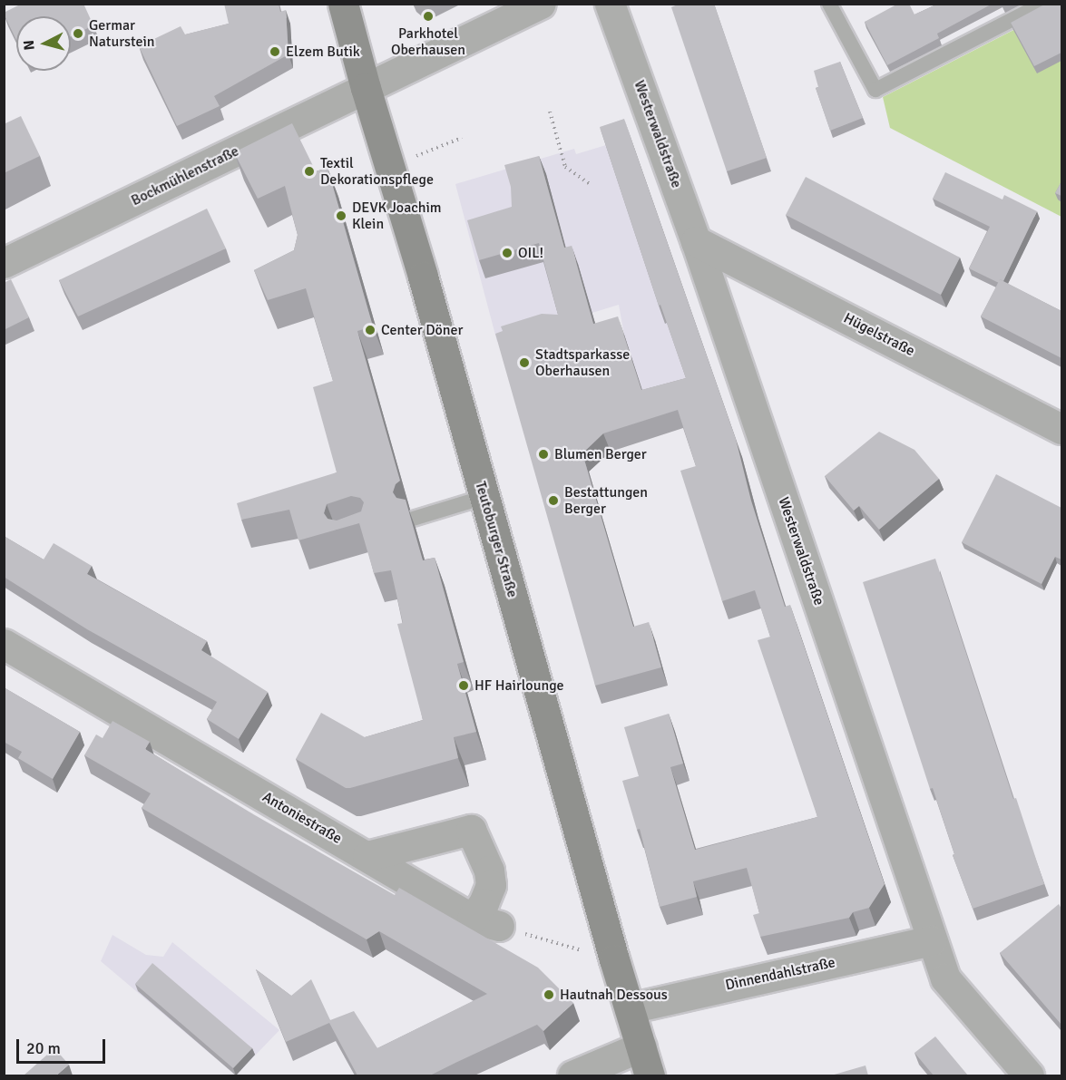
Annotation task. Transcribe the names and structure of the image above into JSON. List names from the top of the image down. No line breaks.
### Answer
{"streets":{"main road":["Teutoburger Straße"],"street":["Westerwaldstraße","Bockmühlenstraße","Hügelstraße","Antoniestraße","Dinnendahlstraße"]},"crossings":[["Westerwaldstraße","Hügelstraße"],["Westerwaldstraße","Dinnendahlstraße"],["Bockmühlenstraße","Teutoburger Straße"],["Teutoburger Straße","Dinnendahlstraße"]],"places":["Parkhotel Oberhausen","Germar Naturstein","Elzem Butik","Textil Dekorationspflege","DEVK Joachim Klein","OIL!","Center Döner","Stadtsparkasse Oberhausen","Blumen Berger","Bestattungen Berger","HF Hairlounge","Hautnah Dessous"],"scale_bar":"20 m","north":"left"}
